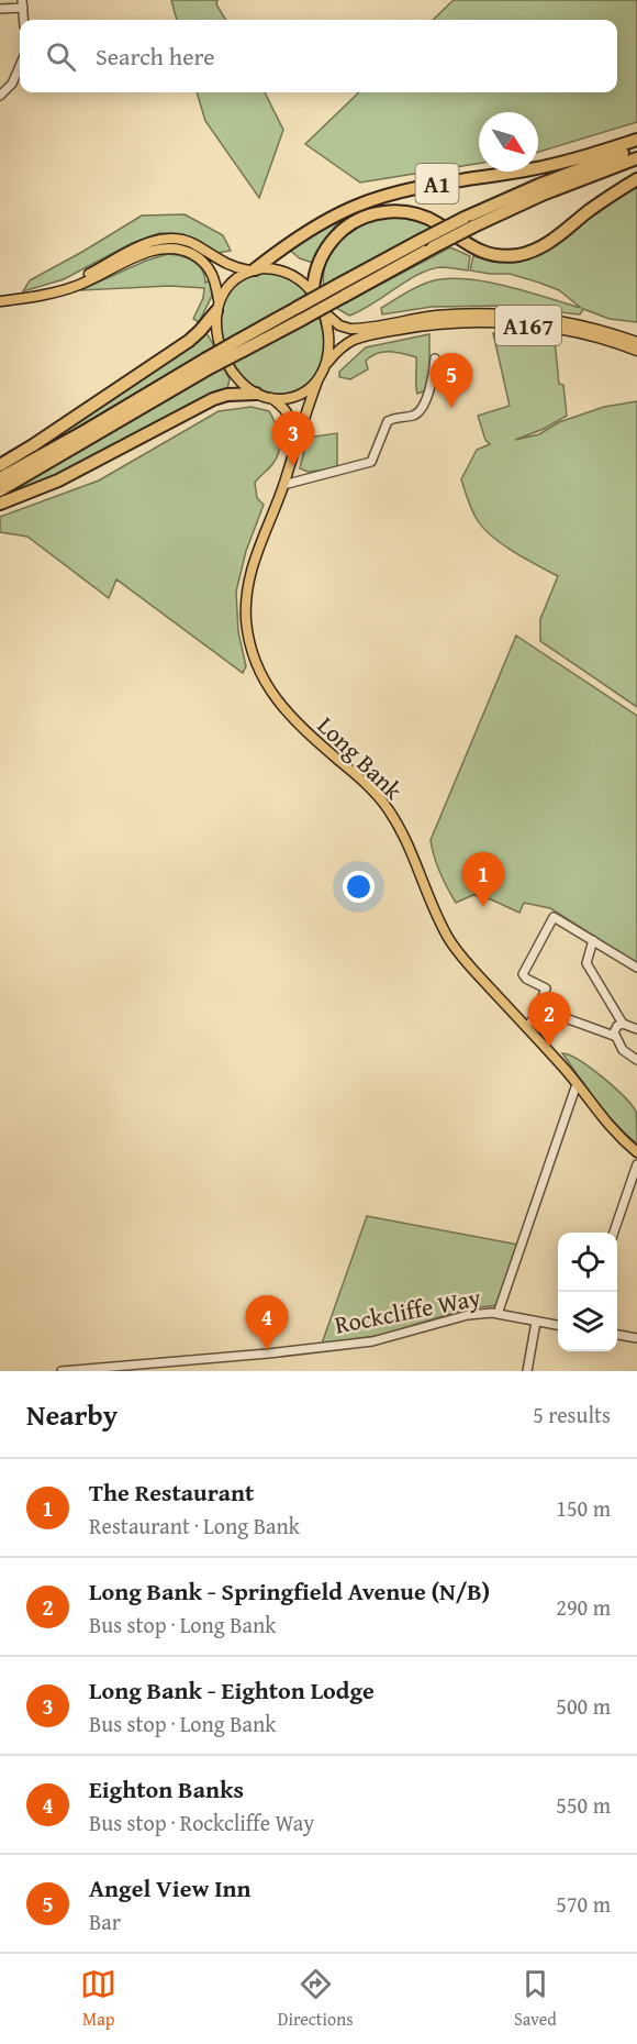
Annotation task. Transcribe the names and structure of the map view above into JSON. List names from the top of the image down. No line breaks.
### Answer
{"streets":{"highway":["A1"],"main road":["A167","Long Bank"],"street":["Rockcliffe Way"]},"crossings":[["A1","A167"],["A1","Long Bank"],["A167","Long Bank"]],"north":"bottom right","page":{"search":"Search here","pins":["5","3","1","2","4"],"heading":["Nearby","5 results"],"list":[{"mark":"1","name":"The Restaurant","note":"Restaurant · Long Bank","value":"150 m"},{"mark":"2","name":"Long Bank - Springfield Avenue (N/B)","note":"Bus stop · Long Bank","value":"290 m"},{"mark":"3","name":"Long Bank - Eighton Lodge","note":"Bus stop · Long Bank","value":"500 m"},{"mark":"4","name":"Eighton Banks","note":"Bus stop · Rockcliffe Way","value":"550 m"},{"mark":"5","name":"Angel View Inn","note":"Bar","value":"570 m"}],"nav":["Map","Directions","Saved"]}}
